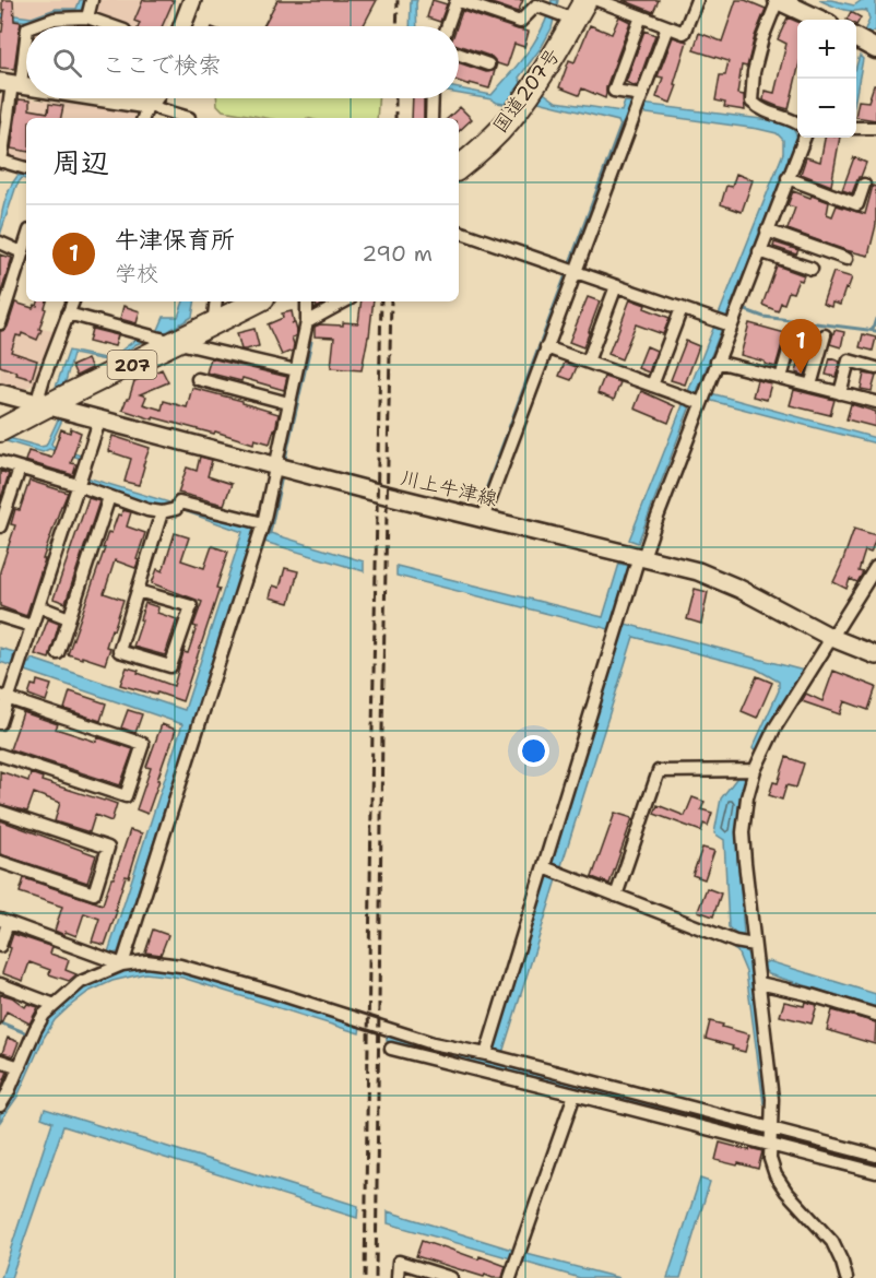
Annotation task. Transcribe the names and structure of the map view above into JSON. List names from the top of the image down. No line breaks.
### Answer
{"streets":{"highway":["国道207号","207"],"main road":["川上牛津線"]},"crossings":[["207","川上牛津線"]],"page":{"map_buttons":["+","−"],"search":"ここで検索","heading":"周辺","list":[{"mark":"1","name":"牛津保育所","note":"学校","value":"290 m"}],"pins":"1"}}
